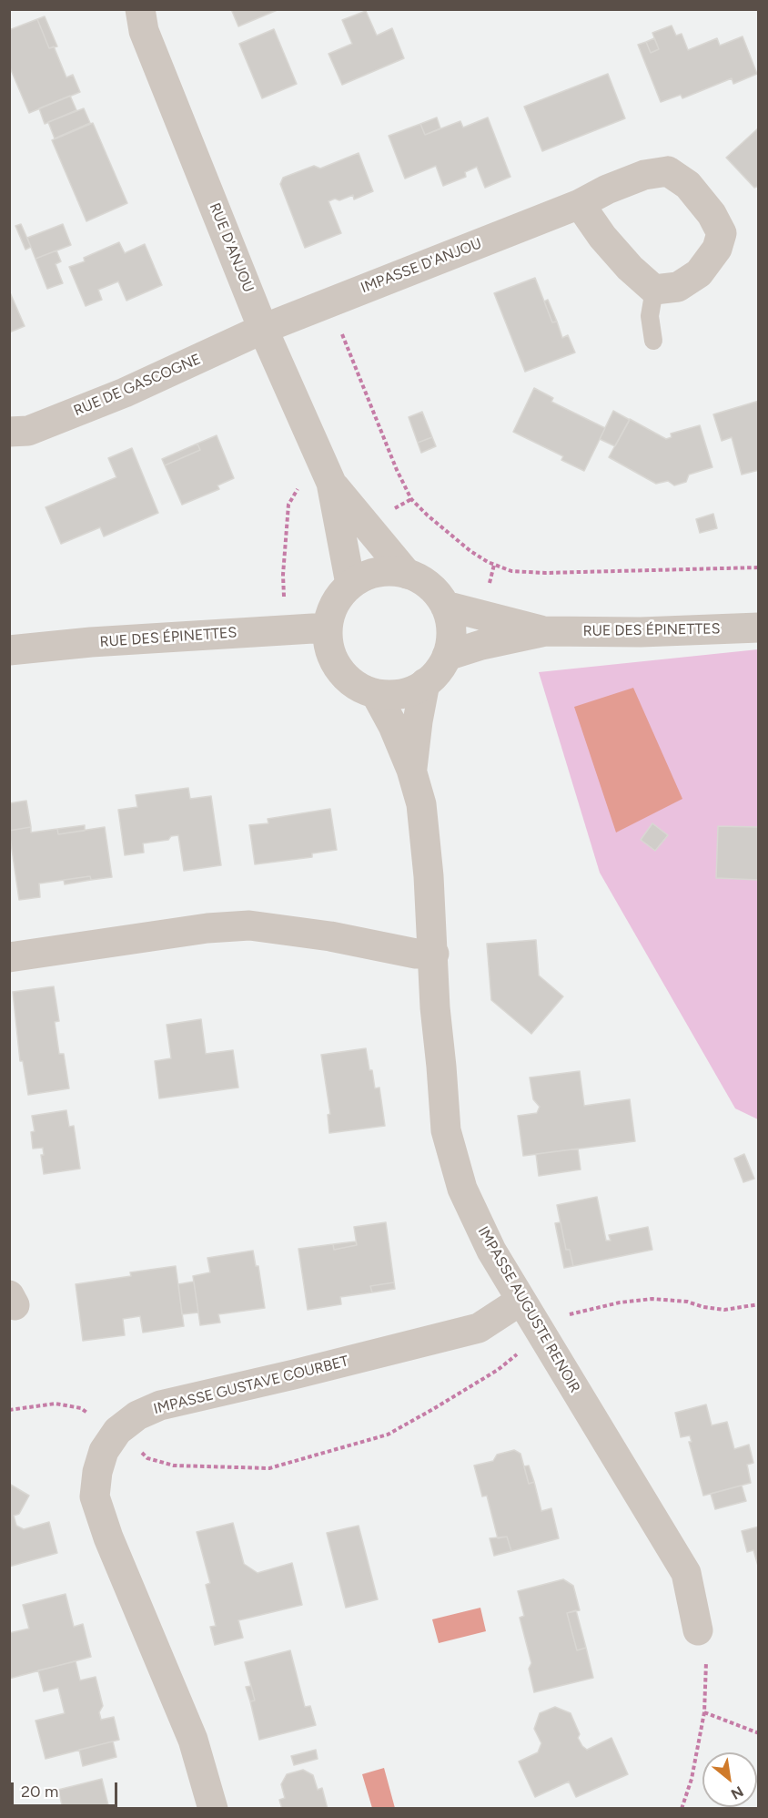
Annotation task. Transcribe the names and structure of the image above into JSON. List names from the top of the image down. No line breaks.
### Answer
{"streets":{"street":["RUE D'ANJOU","IMPASSE D'ANJOU","RUE DE GASCOGNE","RUE DES ÉPINETTES","IMPASSE AUGUSTE RENOIR","IMPASSE GUSTAVE COURBET"]},"crossings":[["RUE D'ANJOU","IMPASSE D'ANJOU"],["RUE D'ANJOU","RUE DE GASCOGNE"],["RUE D'ANJOU","RUE DES ÉPINETTES"],["RUE D'ANJOU","IMPASSE AUGUSTE RENOIR"],["IMPASSE D'ANJOU","RUE DE GASCOGNE"],["RUE DES ÉPINETTES","IMPASSE AUGUSTE RENOIR"],["IMPASSE AUGUSTE RENOIR","IMPASSE GUSTAVE COURBET"]],"scale_bar":"20 m","north":"bottom right"}
